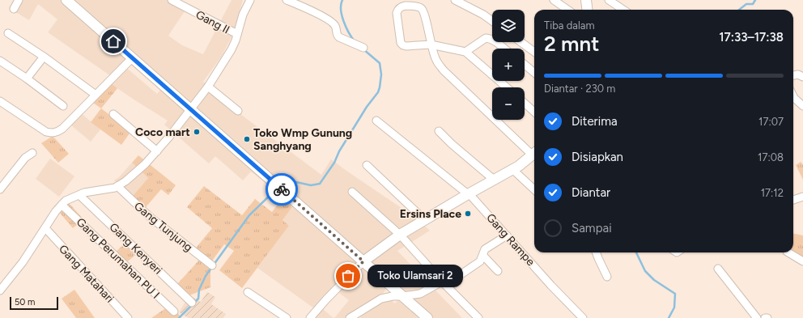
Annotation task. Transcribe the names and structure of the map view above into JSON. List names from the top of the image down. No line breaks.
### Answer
{"streets":{"street":["Gang II","Gang Tunjung","Gang Rampe","Gang Kenyeri","Gang Perumahan PU I","Gang Matahari"]},"places":["Coco mart","Toko Wmp Gunung Sanghyang","Ersins Place","Toko Ulamsari 2"],"scale_bar":"50 m","page":{"map_buttons":["+","−"],"heading":["2 mnt","Tiba dalam","17:33–17:38"],"bar":"Diantar · 230 m","list":[["Diterima","17:07"],["Disiapkan","17:08"],["Diantar","17:12"],"Sampai"],"bubble":"Toko Ulamsari 2","scale":"50 m"}}
